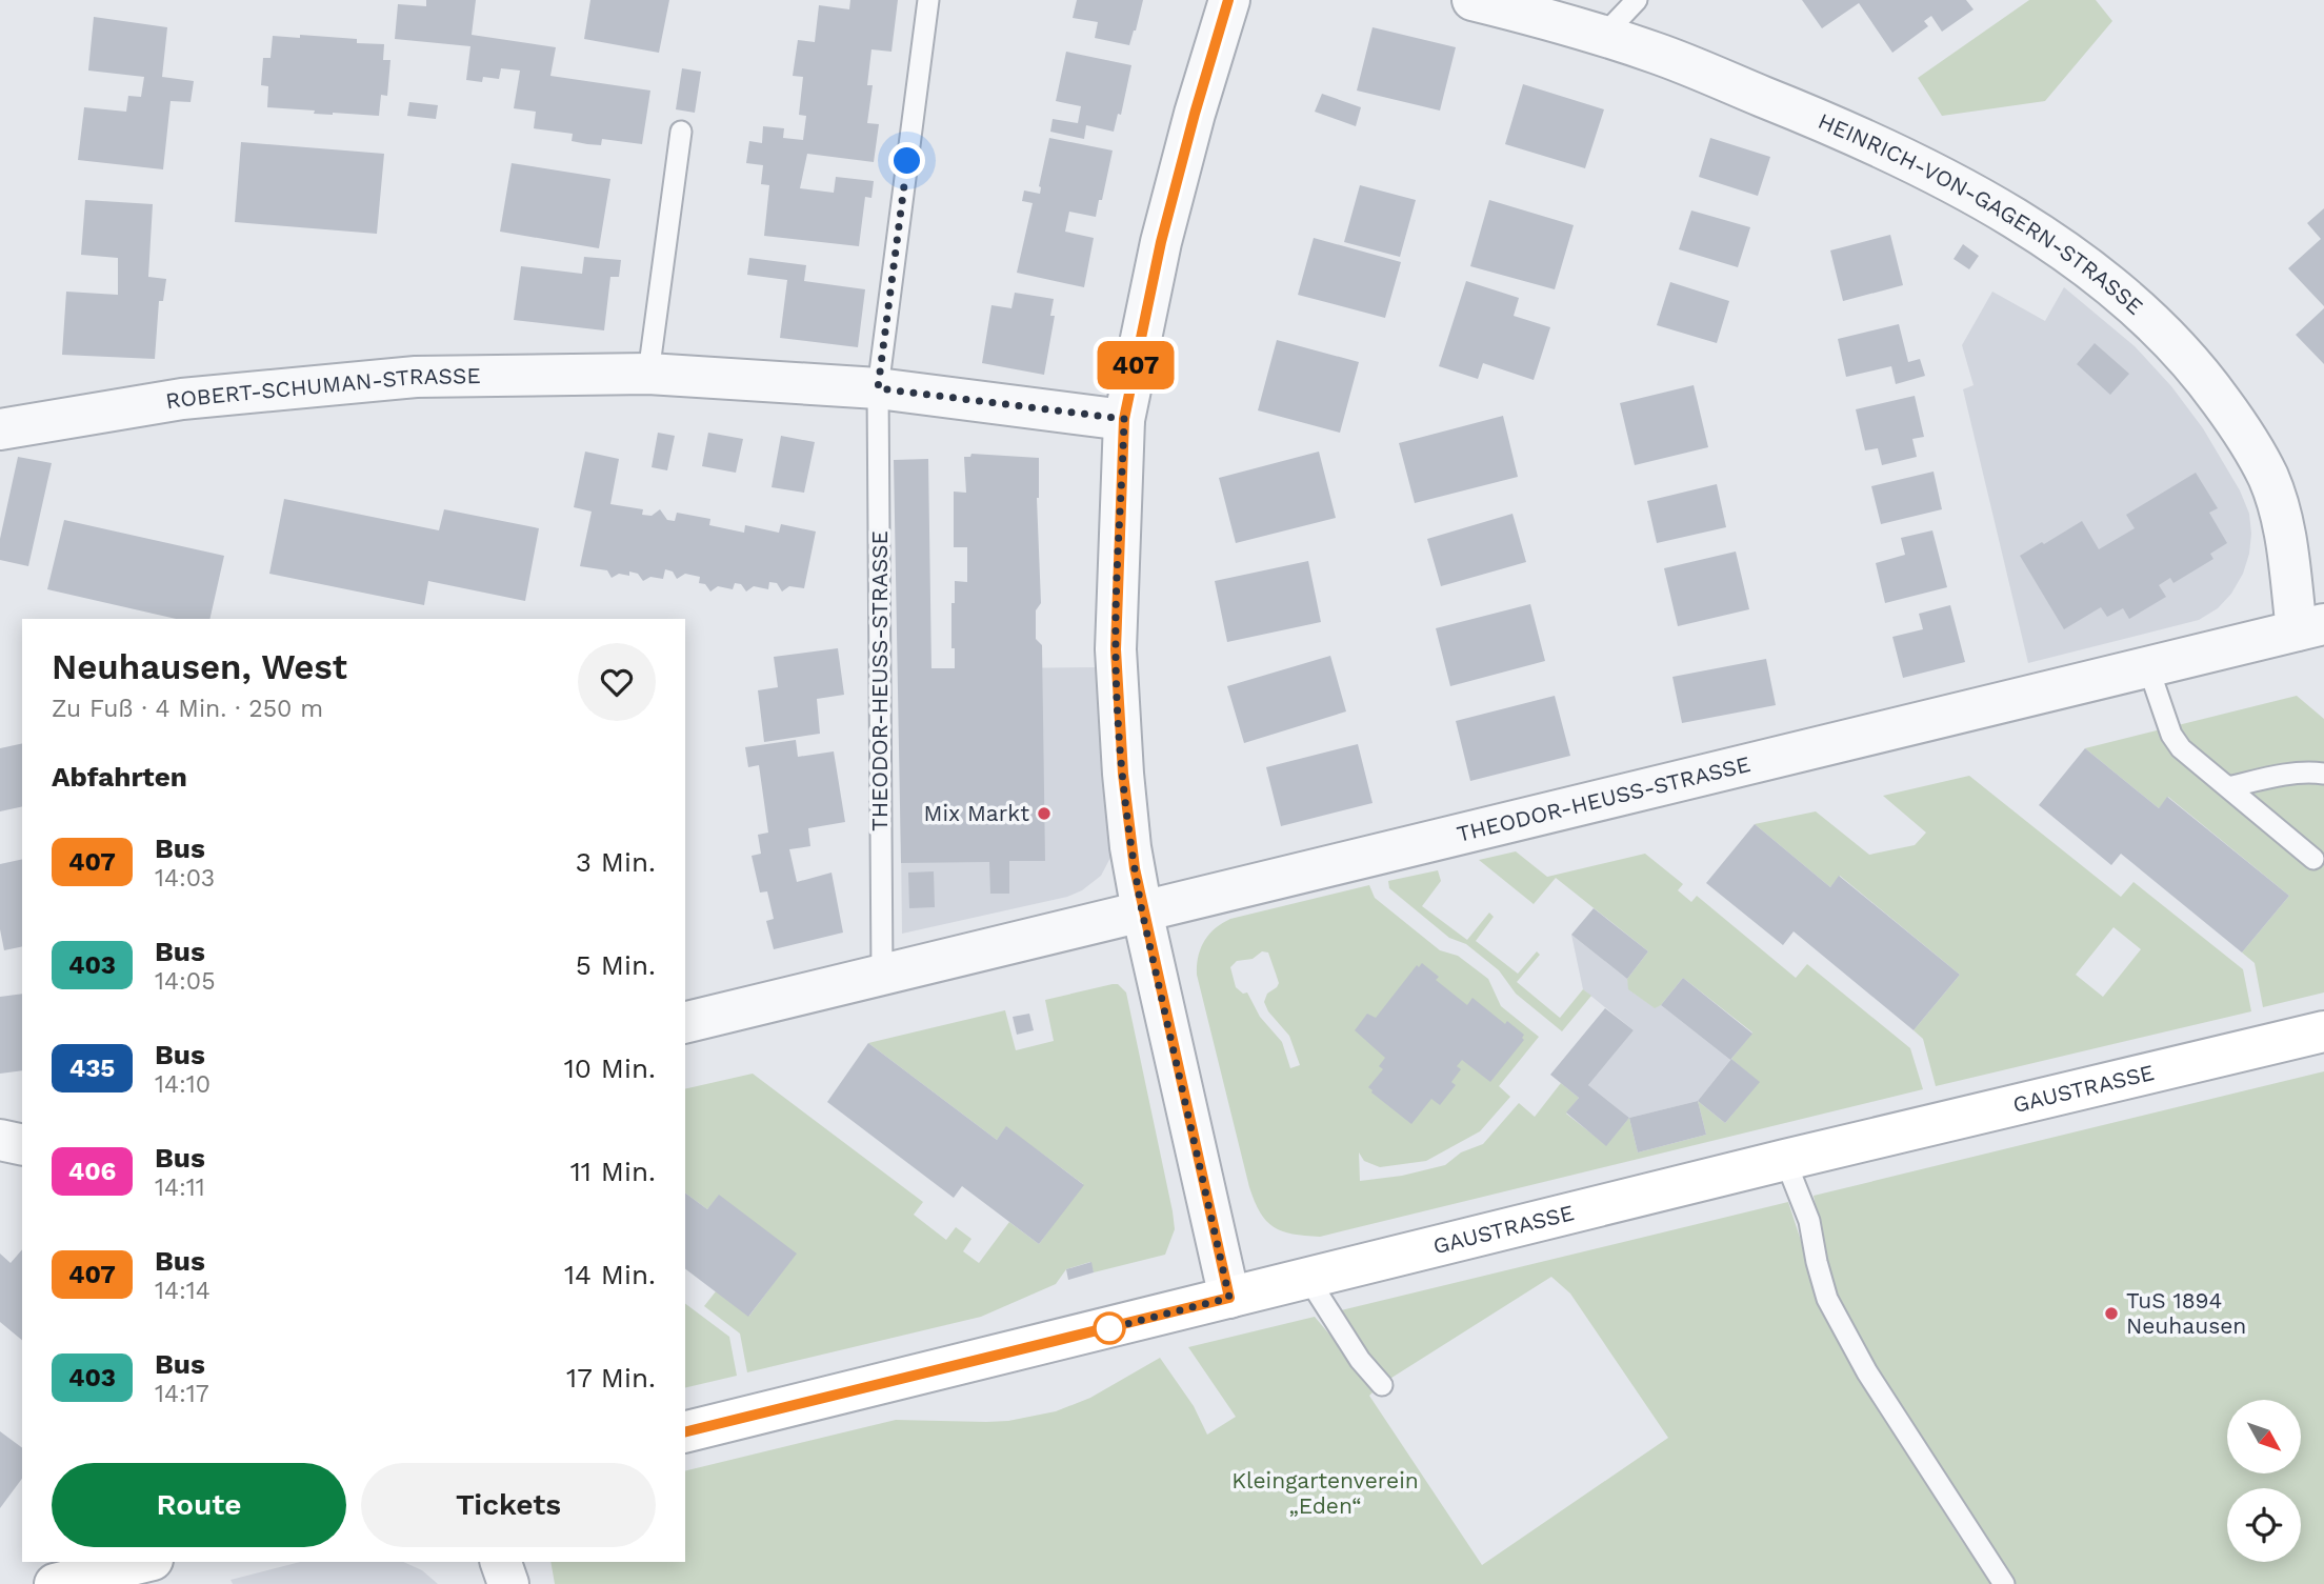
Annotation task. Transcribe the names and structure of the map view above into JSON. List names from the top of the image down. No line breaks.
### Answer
{"streets":{"main road":["GAUSTRASSE"],"street":["HEINRICH-VON-GAGERN-STRASSE","ROBERT-SCHUMAN-STRASSE","THEODOR-HEUSS-STRASSE"]},"crossings":[["HEINRICH-VON-GAGERN-STRASSE","THEODOR-HEUSS-STRASSE"],["ROBERT-SCHUMAN-STRASSE","THEODOR-HEUSS-STRASSE"]],"parks":["Kleingartenverein „Eden“"],"places":["Mix Markt","TuS 1894 Neuhausen"],"lines":["bus line 407"],"north":"bottom right","page":{"on_map":"407","heading":[["Neuhausen, West","Zu Fuß · 4 Min. · 250 m"],"Abfahrten"],"list":[{"mark":"407","name":"Bus","note":"14:03","value":"3 Min."},{"mark":"403","name":"Bus","note":"14:05","value":"5 Min."},{"mark":"435","name":"Bus","note":"14:10","value":"10 Min."},{"mark":"406","name":"Bus","note":"14:11","value":"11 Min."},{"mark":"407","name":"Bus","note":"14:14","value":"14 Min."},{"mark":"403","name":"Bus","note":"14:17","value":"17 Min."}],"buttons":["Route","Tickets"]}}
